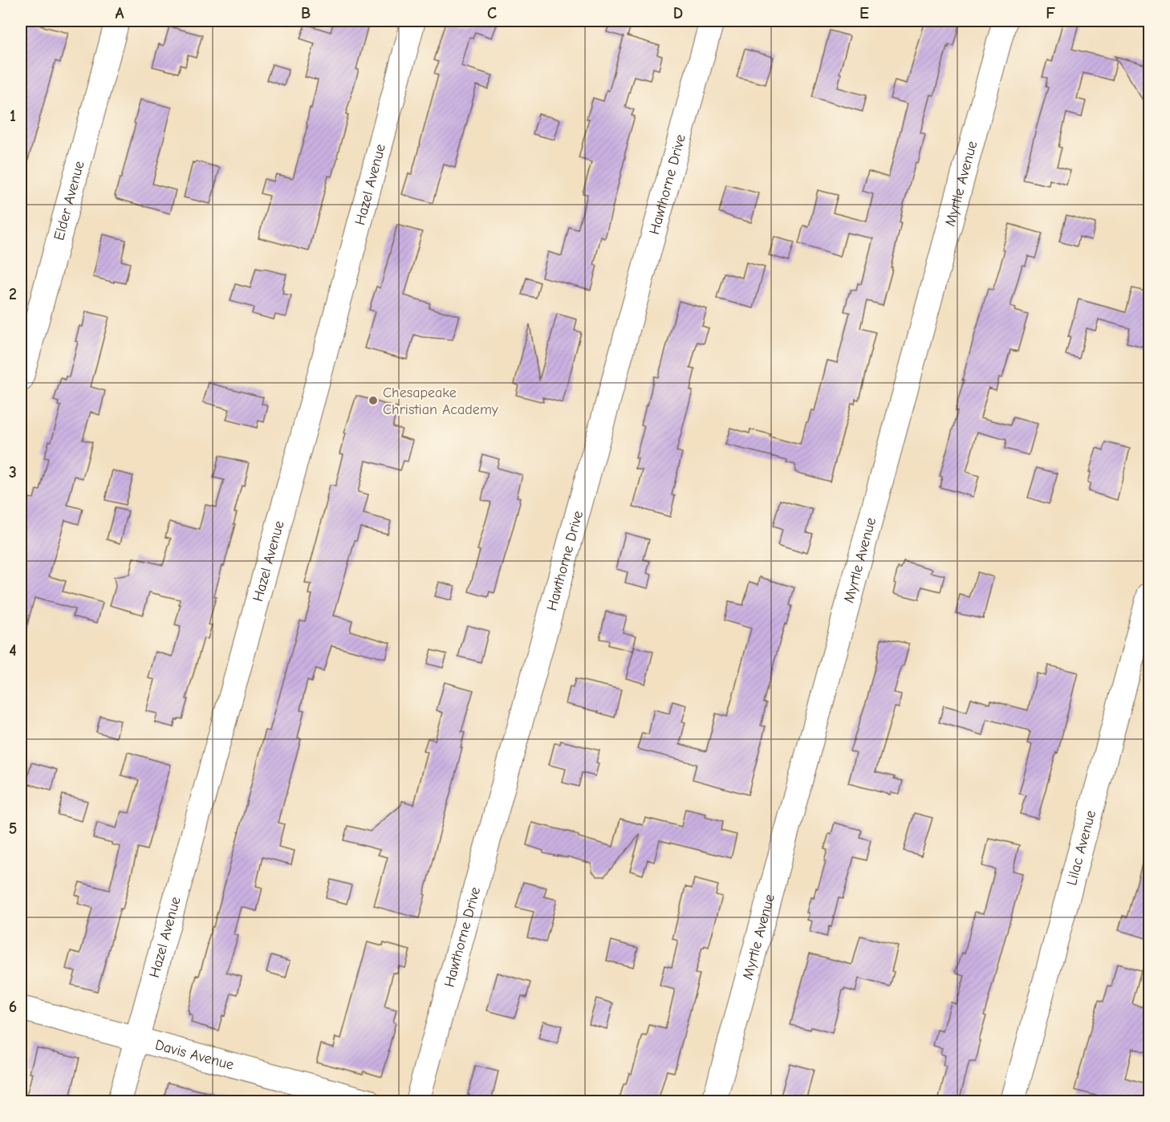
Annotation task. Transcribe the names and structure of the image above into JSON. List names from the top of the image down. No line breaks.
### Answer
{"streets":{"street":["Hazel Avenue","Hawthorne Drive","Myrtle Avenue","Elder Avenue","Lilac Avenue","Davis Avenue"]},"crossings":[["Hazel Avenue","Davis Avenue"]],"places":["Chesapeake Christian Academy"],"grid":{"columns":["A","B","C","D","E","F"],"rows":["1","2","3","4","5","6"]}}
